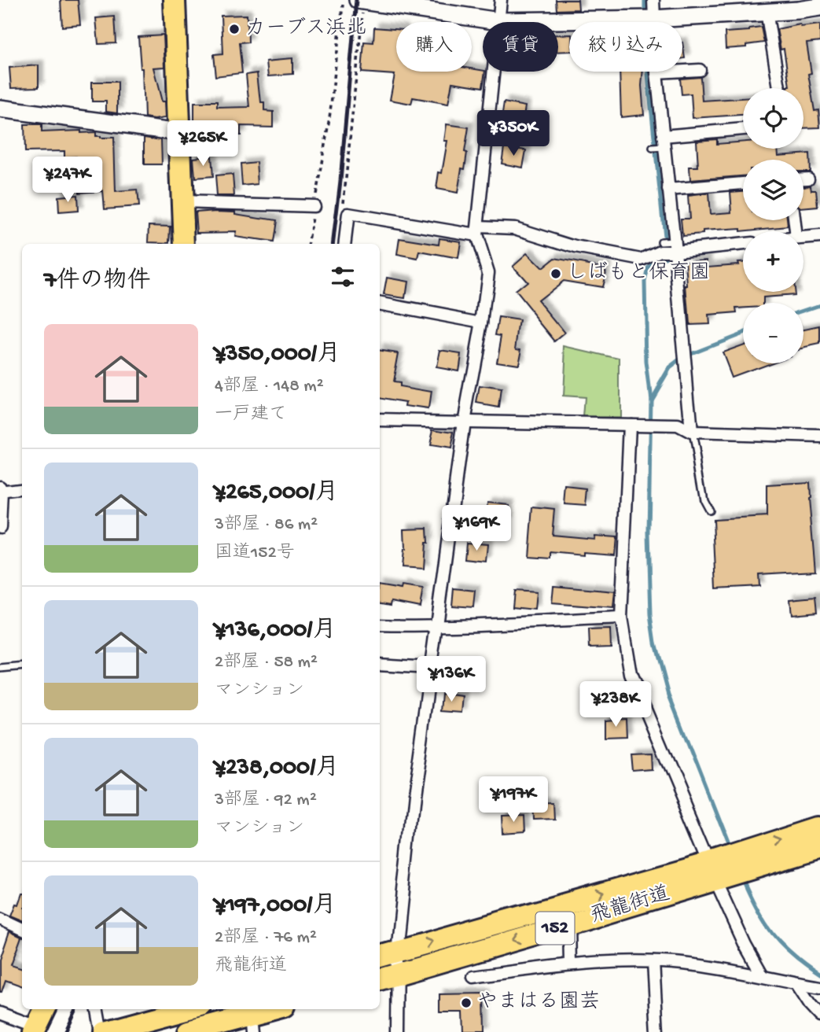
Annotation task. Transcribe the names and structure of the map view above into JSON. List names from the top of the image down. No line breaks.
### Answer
{"streets":{"highway":["飛龍街道","152"]},"places":["カーブス浜北","しばもと保育園","やまはる園芸"],"page":{"chip":["購入","賃貸","絞り込み"],"map_buttons":["+","−"],"price":["¥350K","¥265K","¥247K","¥169K","¥136K","¥238K","¥197K"],"heading":"7件の物件","list":[{"name":"¥350,000/月","note":"4部屋 · 148 m² · 一戸建て"},{"name":"¥265,000/月","note":"3部屋 · 86 m² · 国道152号"},{"name":"¥136,000/月","note":"2部屋 · 58 m² · マンション"},{"name":"¥238,000/月","note":"3部屋 · 92 m² · マンション"},{"name":"¥197,000/月","note":"2部屋 · 76 m² · 飛龍街道"}]}}
